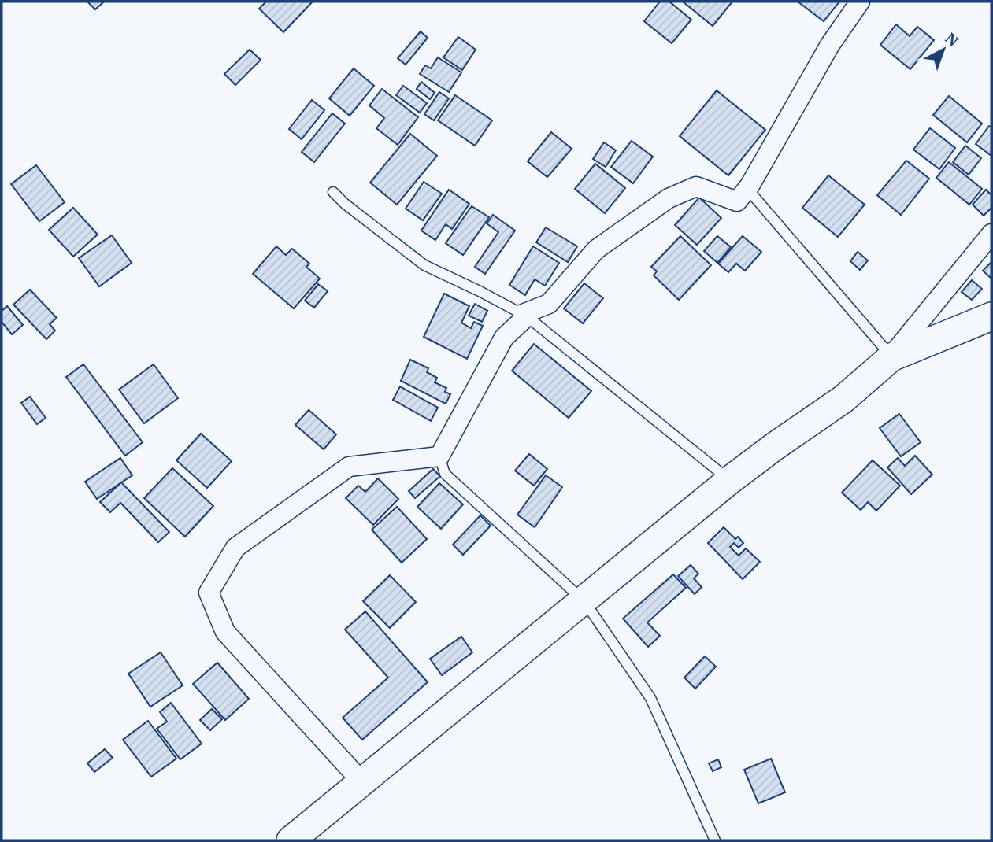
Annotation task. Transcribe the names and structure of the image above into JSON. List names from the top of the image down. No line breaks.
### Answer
{"north":"top right"}
